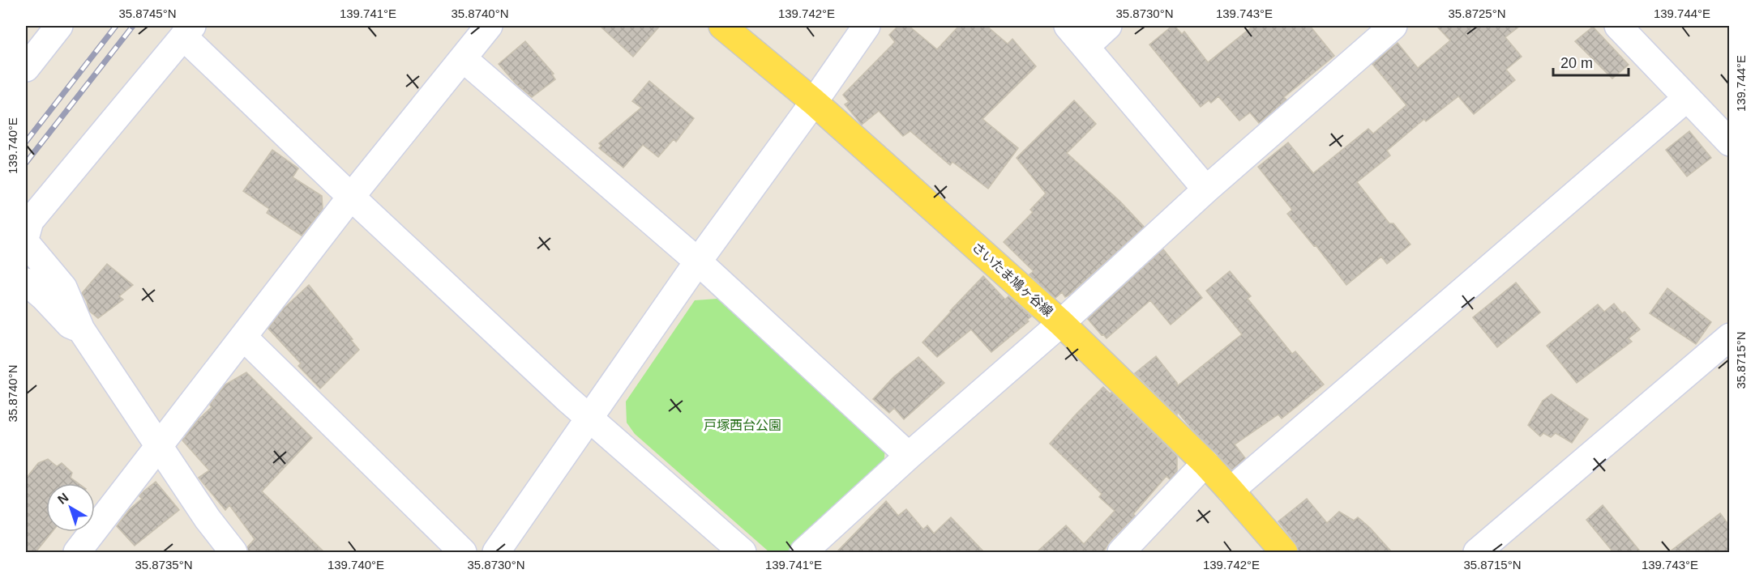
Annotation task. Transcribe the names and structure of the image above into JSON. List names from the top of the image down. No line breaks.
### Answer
{"streets":{"main road":["さいたま鳩ヶ谷線"]},"parks":["戸塚西台公園"],"scale_bar":"20 m","north":"top left","coordinates":["35.8745°N","139.741°E","35.8740°N","139.742°E","35.8730°N","139.743°E","35.8725°N","139.744°E","139.740°E","35.8715°N","35.8735°N"]}
